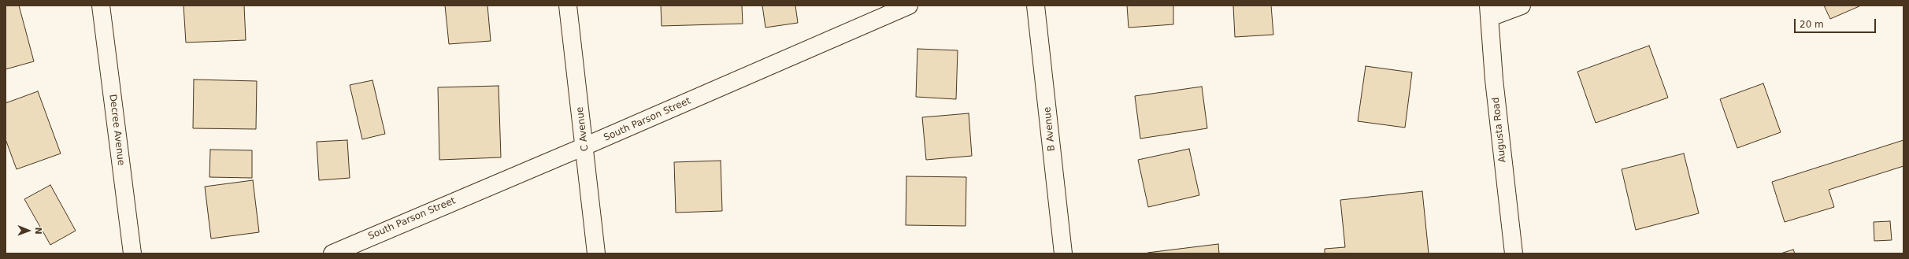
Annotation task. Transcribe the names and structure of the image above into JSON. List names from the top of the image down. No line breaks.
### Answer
{"streets":{"street":["South Parson Street","C Avenue","B Avenue","Decree Avenue","Augusta Road"]},"crossings":[["South Parson Street","C Avenue"]],"scale_bar":"20 m","north":"right"}
